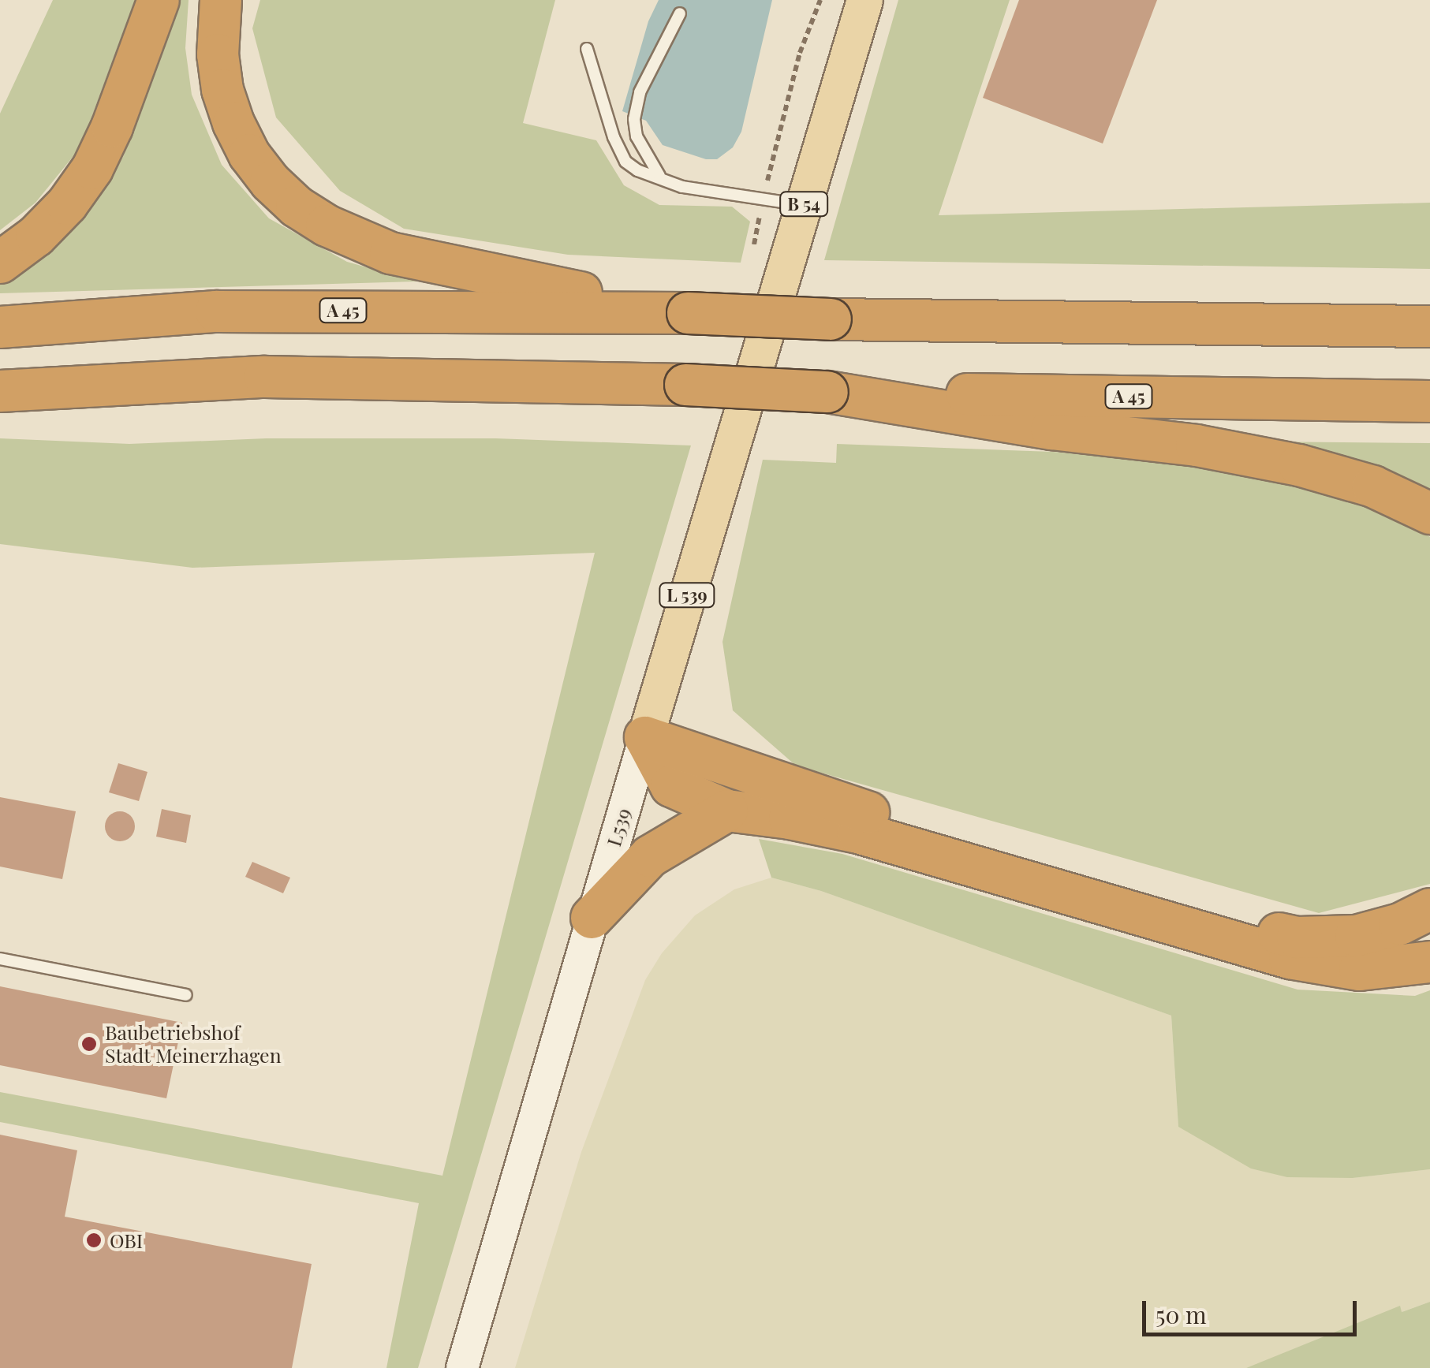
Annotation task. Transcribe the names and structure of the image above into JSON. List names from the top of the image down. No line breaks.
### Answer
{"streets":{"highway":["A 45"],"main road":["B 54","L 539","L539"]},"crossings":[["B 54","L 539"],["L 539","L539"]],"places":["Baubetriebshof Stadt Meinerzhagen","OBI"],"scale_bar":"50 m"}
